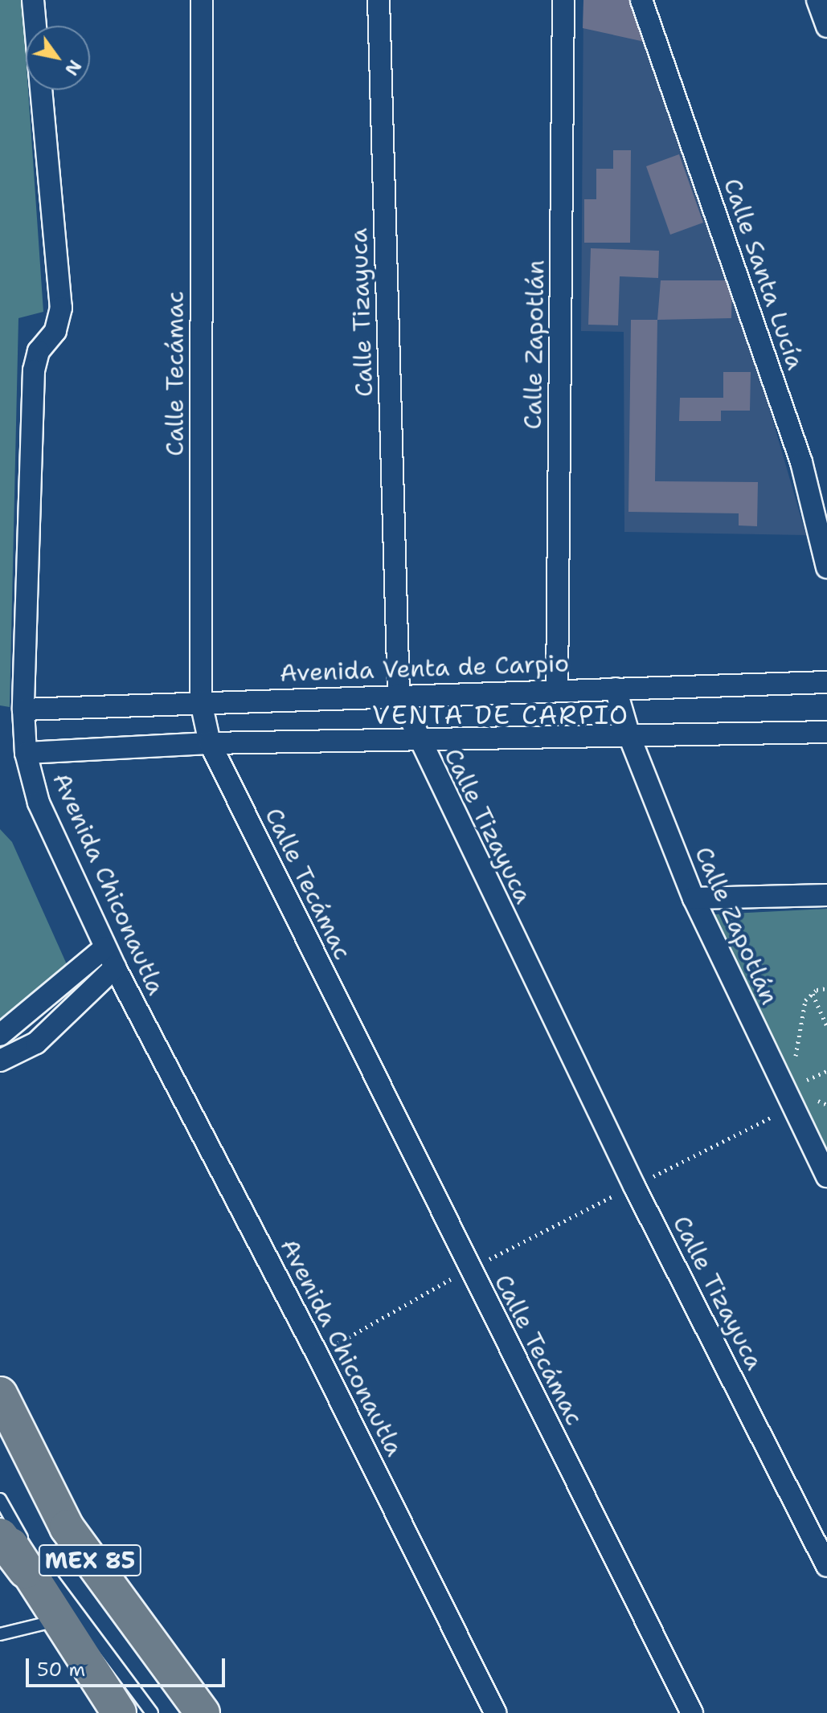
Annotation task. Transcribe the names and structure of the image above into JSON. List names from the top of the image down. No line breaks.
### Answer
{"streets":{"main road":["MEX 85"],"street":["Calle Santa Lucía","Calle Tizayuca","Calle Zapotlán","Calle Tecámac","Avenida Venta de Carpio","Avenida Chiconautla"]},"crossings":[["Calle Tizayuca","Avenida Venta de Carpio"],["Calle Zapotlán","Avenida Venta de Carpio"],["Calle Tecámac","Avenida Venta de Carpio"],["Avenida Venta de Carpio","Avenida Chiconautla"]],"districts":["VENTA DE CARPIO"],"scale_bar":"50 m","north":"bottom right"}
